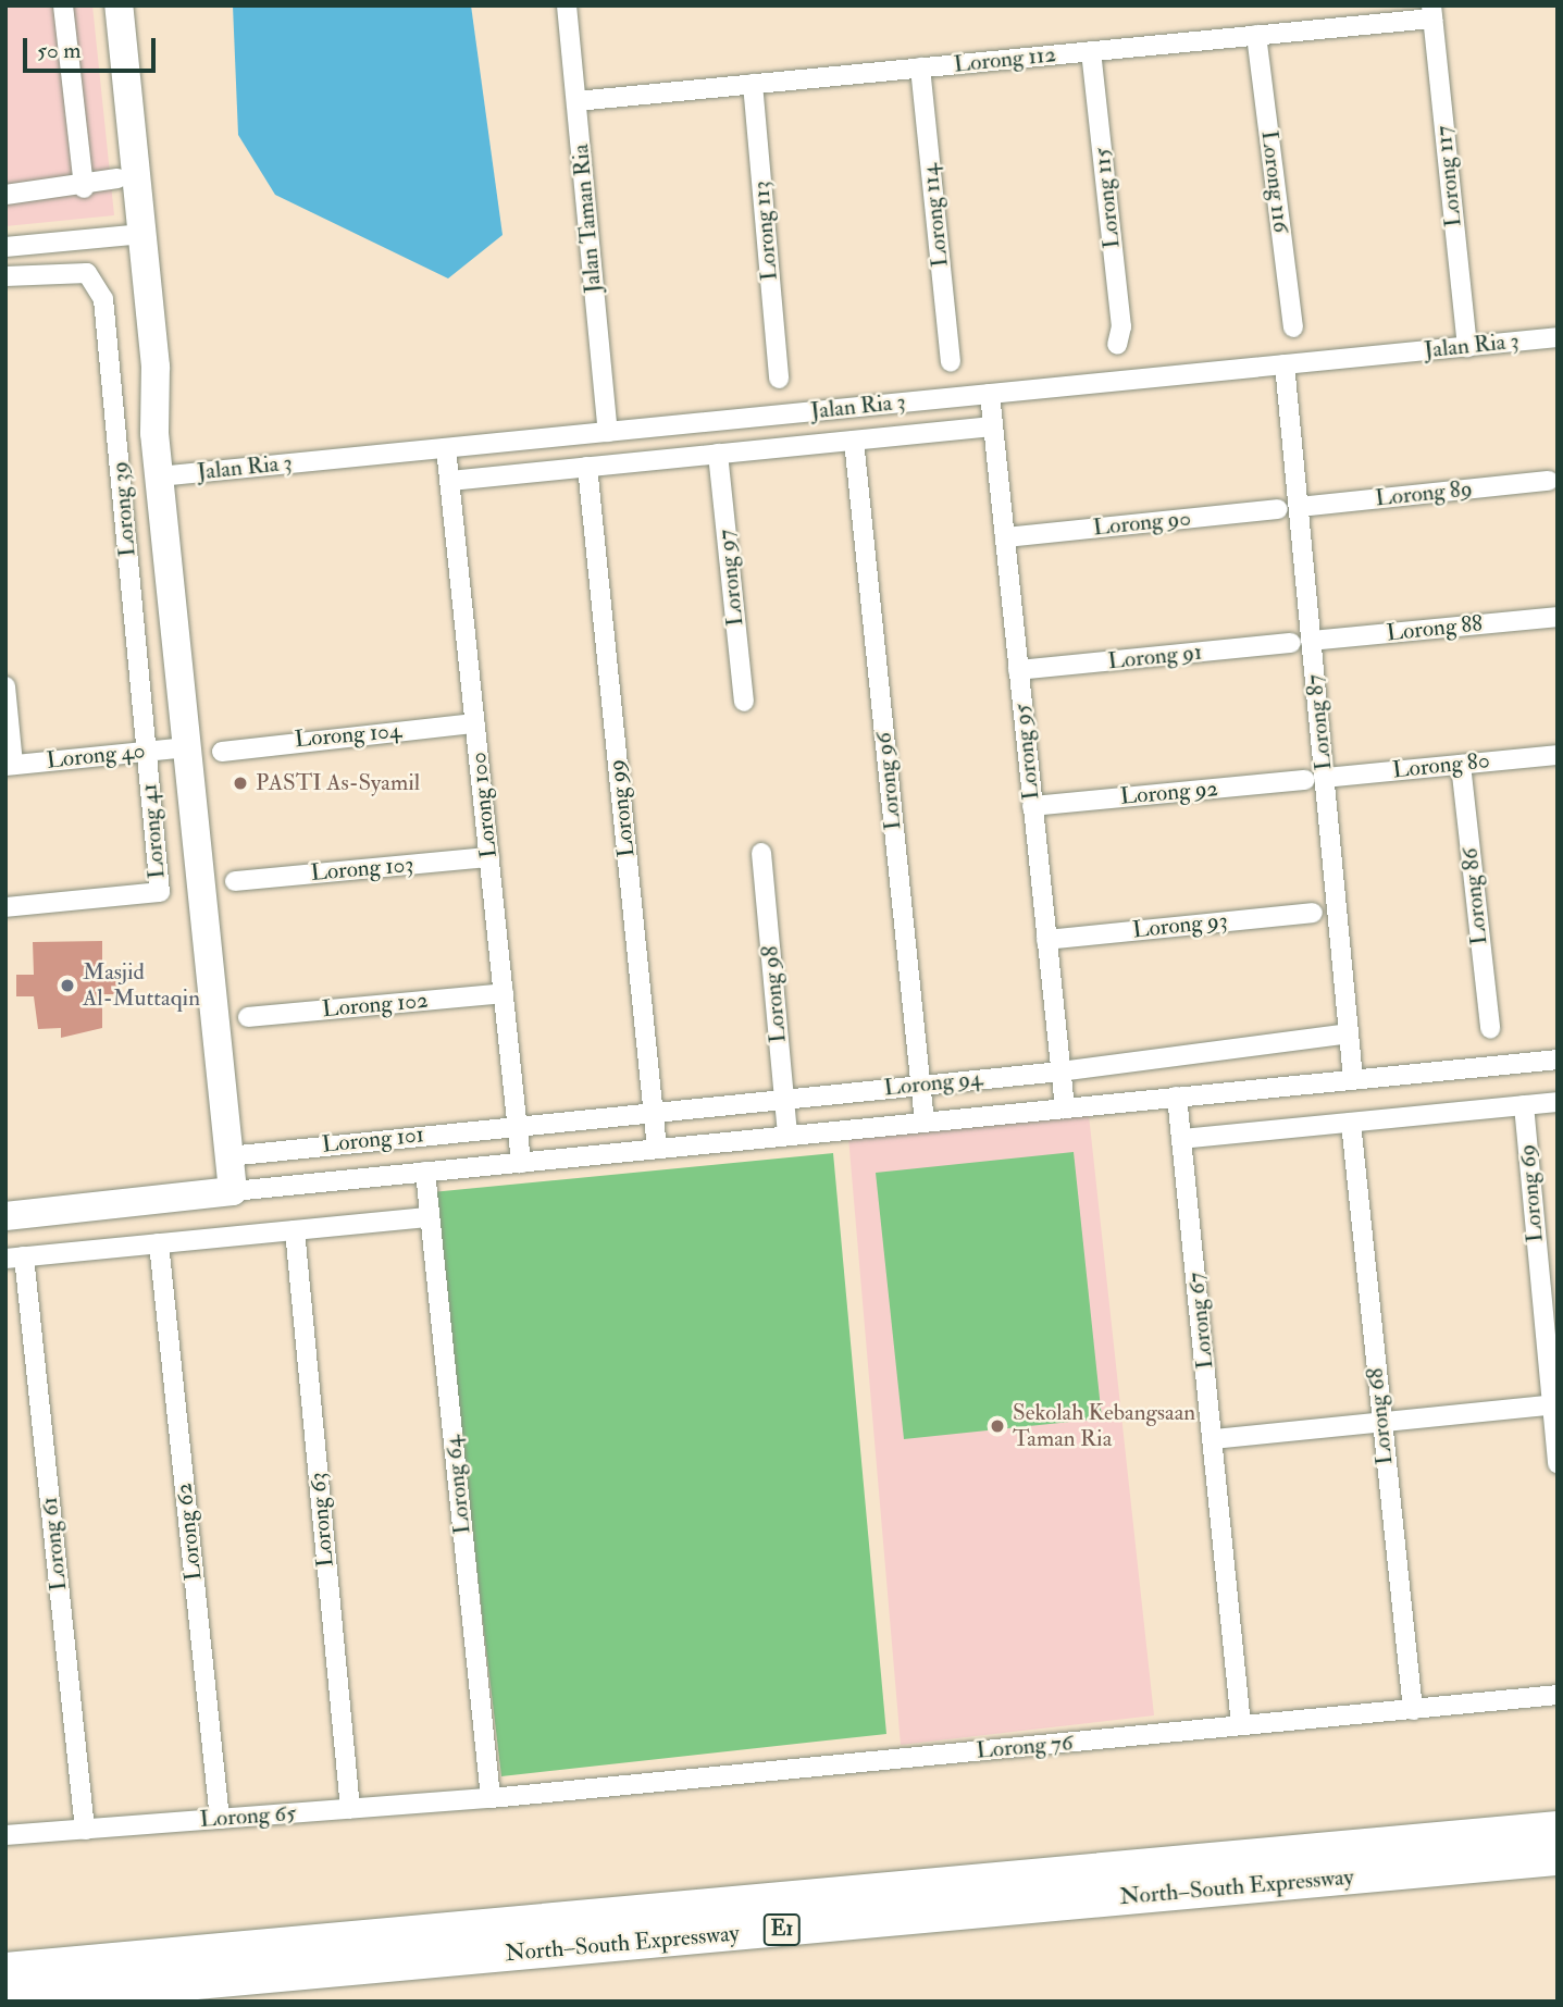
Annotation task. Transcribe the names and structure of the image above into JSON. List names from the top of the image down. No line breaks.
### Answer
{"streets":{"highway":["North–South Expressway","E1"],"street":["Lorong 112","Lorong 117","Lorong 116","Lorong 115","Lorong 114","Jalan Taman Ria","Lorong 113","Jalan Ria 3","Lorong 89","Lorong 39","Lorong 90","Lorong 97","Lorong 88","Lorong 91","Lorong 87","Lorong 104","Lorong 95","Lorong 40","Lorong 80","Lorong 96","Lorong 92","Lorong 100","Lorong 99","Lorong 41","Lorong 103","Lorong 86","Lorong 93","Lorong 98","Lorong 102","Lorong 94","Lorong 101","Lorong 69","Lorong 67","Lorong 68","Lorong 64","Lorong 63","Lorong 62","Lorong 61","Lorong 76","Lorong 65"]},"crossings":[["Lorong 112","Lorong 117"],["Lorong 112","Lorong 116"],["Lorong 112","Lorong 115"],["Lorong 112","Lorong 114"],["Lorong 112","Jalan Taman Ria"],["Lorong 112","Lorong 113"],["Lorong 117","Jalan Ria 3"],["Jalan Taman Ria","Jalan Ria 3"],["Jalan Ria 3","Lorong 87"],["Jalan Ria 3","Lorong 95"],["Jalan Ria 3","Lorong 100"],["Lorong 89","Lorong 90"],["Lorong 89","Lorong 87"],["Lorong 39","Lorong 40"],["Lorong 39","Lorong 41"],["Lorong 90","Lorong 87"],["Lorong 90","Lorong 95"],["Lorong 88","Lorong 87"],["Lorong 91","Lorong 95"],["Lorong 87","Lorong 80"],["Lorong 87","Lorong 92"],["Lorong 87","Lorong 94"],["Lorong 104","Lorong 100"],["Lorong 95","Lorong 92"],["Lorong 95","Lorong 93"],["Lorong 95","Lorong 94"],["Lorong 40","Lorong 41"],["Lorong 80","Lorong 92"],["Lorong 80","Lorong 86"],["Lorong 96","Lorong 94"],["Lorong 100","Lorong 103"],["Lorong 100","Lorong 102"],["Lorong 100","Lorong 94"],["Lorong 100","Lorong 101"],["Lorong 99","Lorong 94"],["Lorong 98","Lorong 94"],["Lorong 94","Lorong 101"],["Lorong 67","Lorong 76"],["Lorong 68","Lorong 76"],["Lorong 64","Lorong 76"],["Lorong 64","Lorong 65"],["Lorong 63","Lorong 65"],["Lorong 62","Lorong 65"],["Lorong 61","Lorong 65"],["Lorong 76","Lorong 65"]],"places":["PASTI As-Syamil","Masjid Al-Muttaqin","Sekolah Kebangsaan Taman Ria"],"scale_bar":"50 m"}
